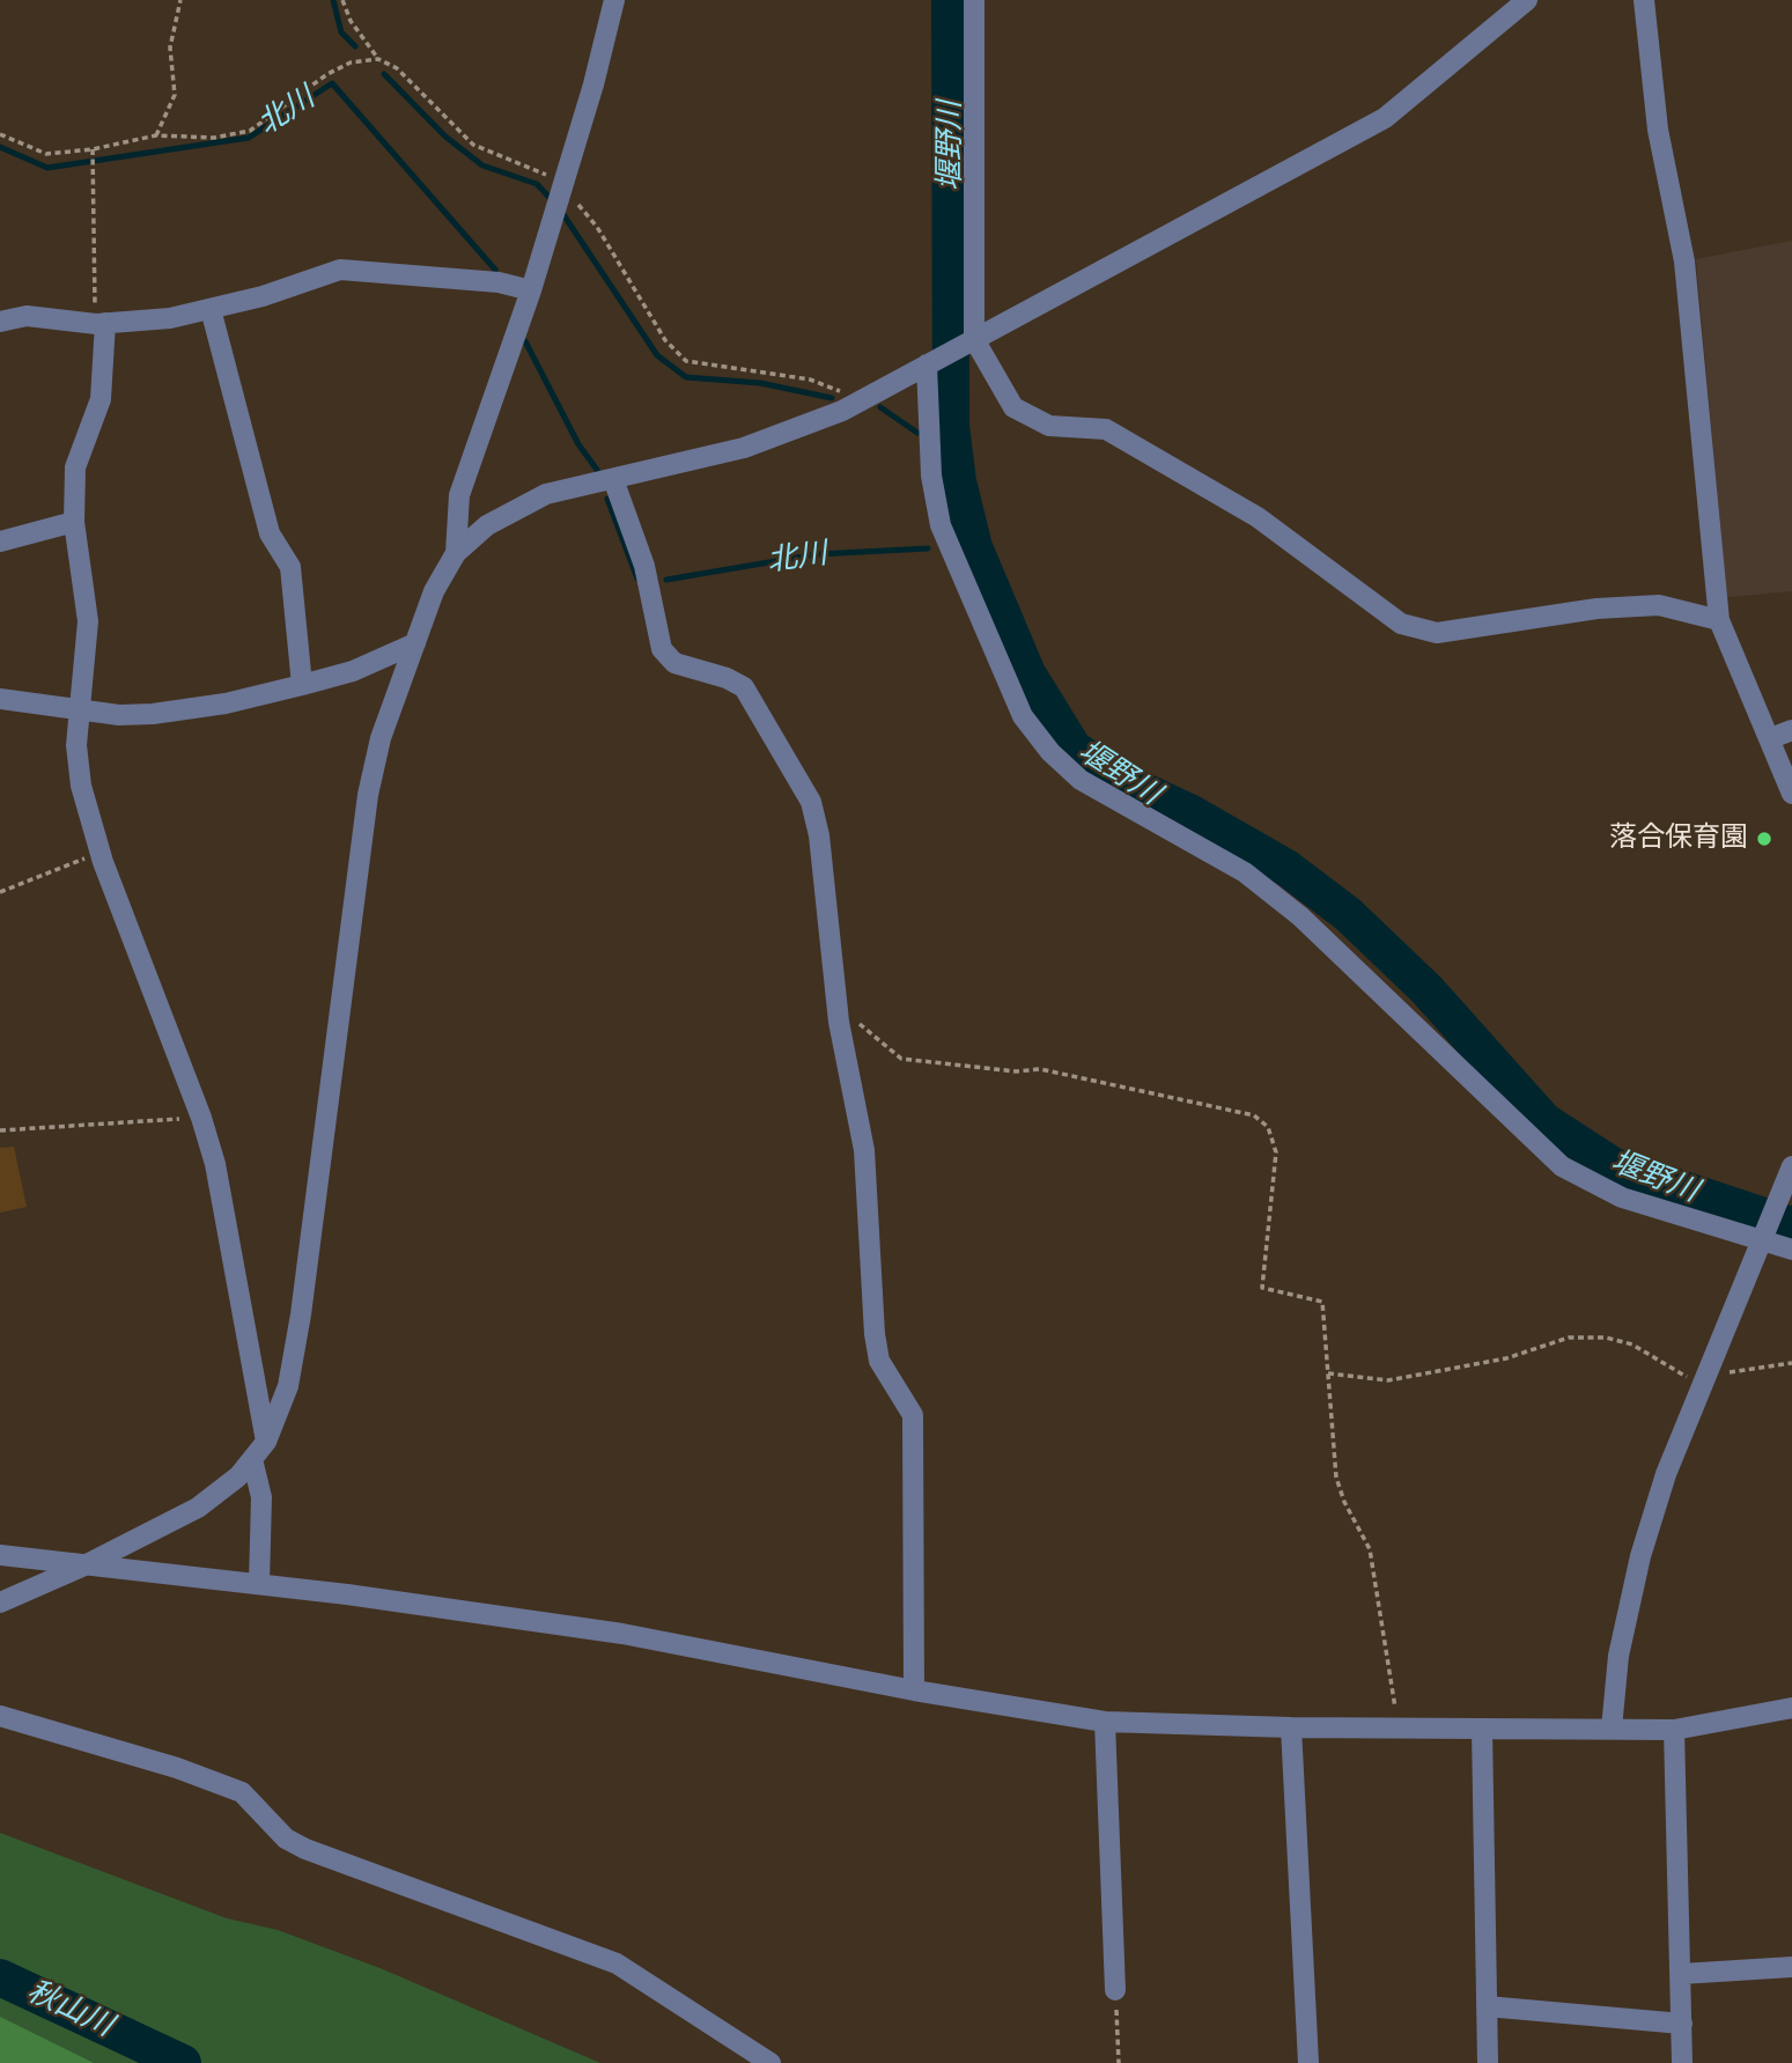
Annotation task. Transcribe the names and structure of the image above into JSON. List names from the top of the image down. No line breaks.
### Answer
{"water":["北川","堰野川","秋山川"],"places":["落合保育園"]}
